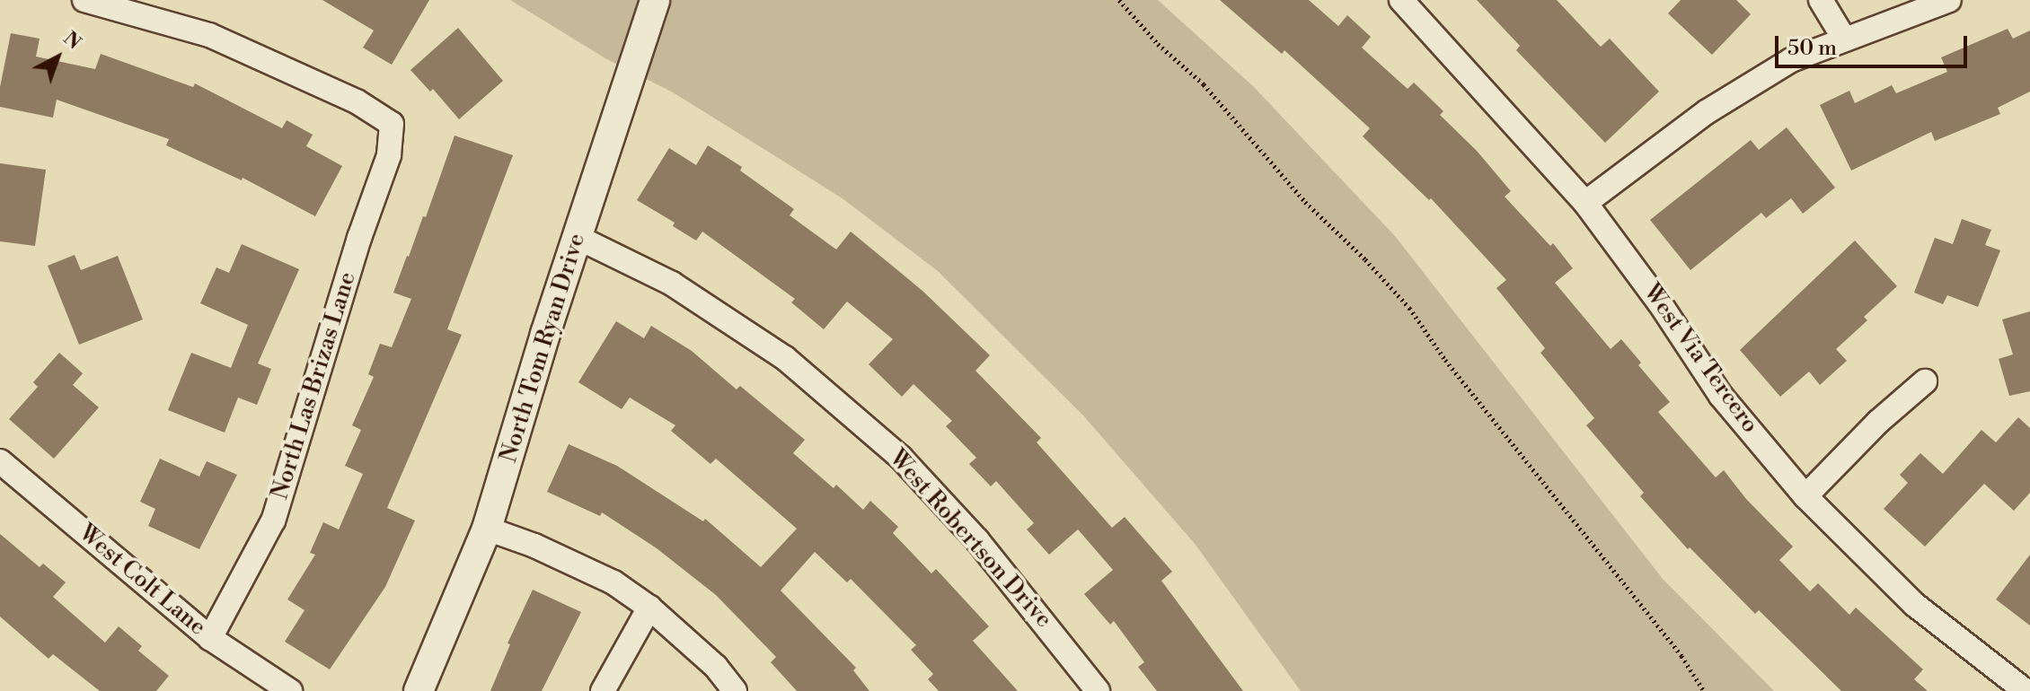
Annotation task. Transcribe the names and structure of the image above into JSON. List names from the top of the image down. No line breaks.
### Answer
{"streets":{"street":["North Tom Ryan Drive","West Via Tercero","North Las Brizas Lane","West Robertson Drive","West Colt Lane"]},"crossings":[["North Tom Ryan Drive","West Robertson Drive"],["North Las Brizas Lane","West Colt Lane"]],"scale_bar":"50 m","north":"top right"}
